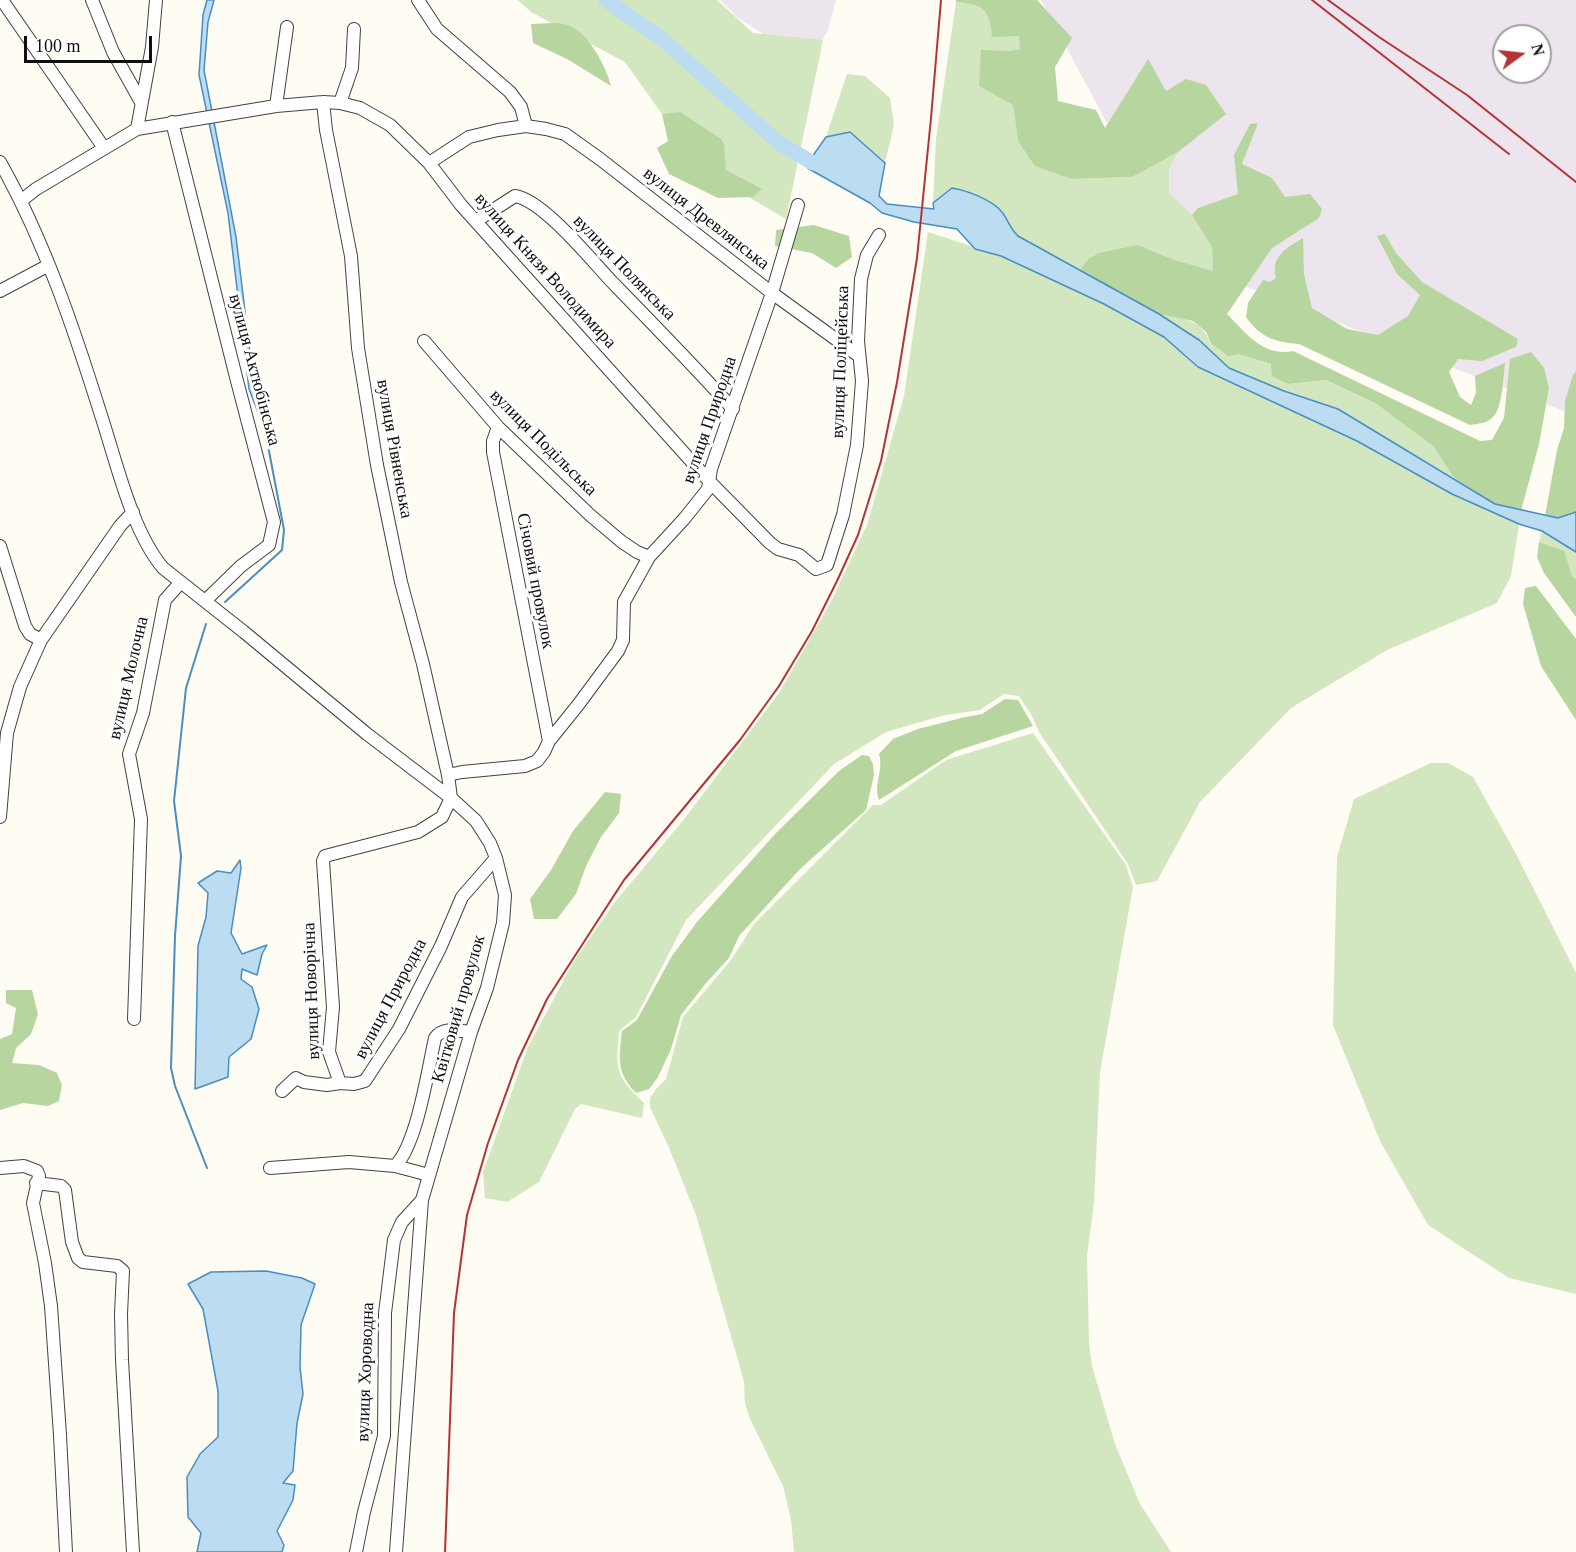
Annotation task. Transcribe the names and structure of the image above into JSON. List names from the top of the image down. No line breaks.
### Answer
{"streets":{"street":["вулиця Древлянська","вулиця Полянська","вулиця Князя Володимира","вулиця Поліцейська","вулиця Актюбінська","вулиця Природна","вулиця Подільська","вулиця Рівненська","Січовий провулок","вулиця Молочна","вулиця Новорічна","Квітковий провулок","вулиця Хороводна"]},"crossings":[["вулиця Древлянська","вулиця Князя Володимира"],["вулиця Древлянська","вулиця Поліцейська"],["вулиця Древлянська","вулиця Природна"],["вулиця Полянська","вулиця Князя Володимира"],["вулиця Полянська","вулиця Природна"],["вулиця Князя Володимира","вулиця Поліцейська"],["вулиця Князя Володимира","вулиця Актюбінська"],["вулиця Князя Володимира","вулиця Природна"],["вулиця Князя Володимира","вулиця Рівненська"],["вулиця Актюбінська","Квітковий провулок"],["вулиця Природна","вулиця Подільська"],["вулиця Природна","вулиця Рівненська"],["вулиця Природна","Січовий провулок"],["вулиця Природна","вулиця Новорічна"],["вулиця Природна","Квітковий провулок"],["вулиця Подільська","Січовий провулок"],["вулиця Рівненська","вулиця Новорічна"],["вулиця Рівненська","Квітковий провулок"],["вулиця Молочна","Квітковий провулок"],["вулиця Новорічна","Квітковий провулок"],["Квітковий провулок","вулиця Хороводна"]],"scale_bar":"100 m","north":"right"}
